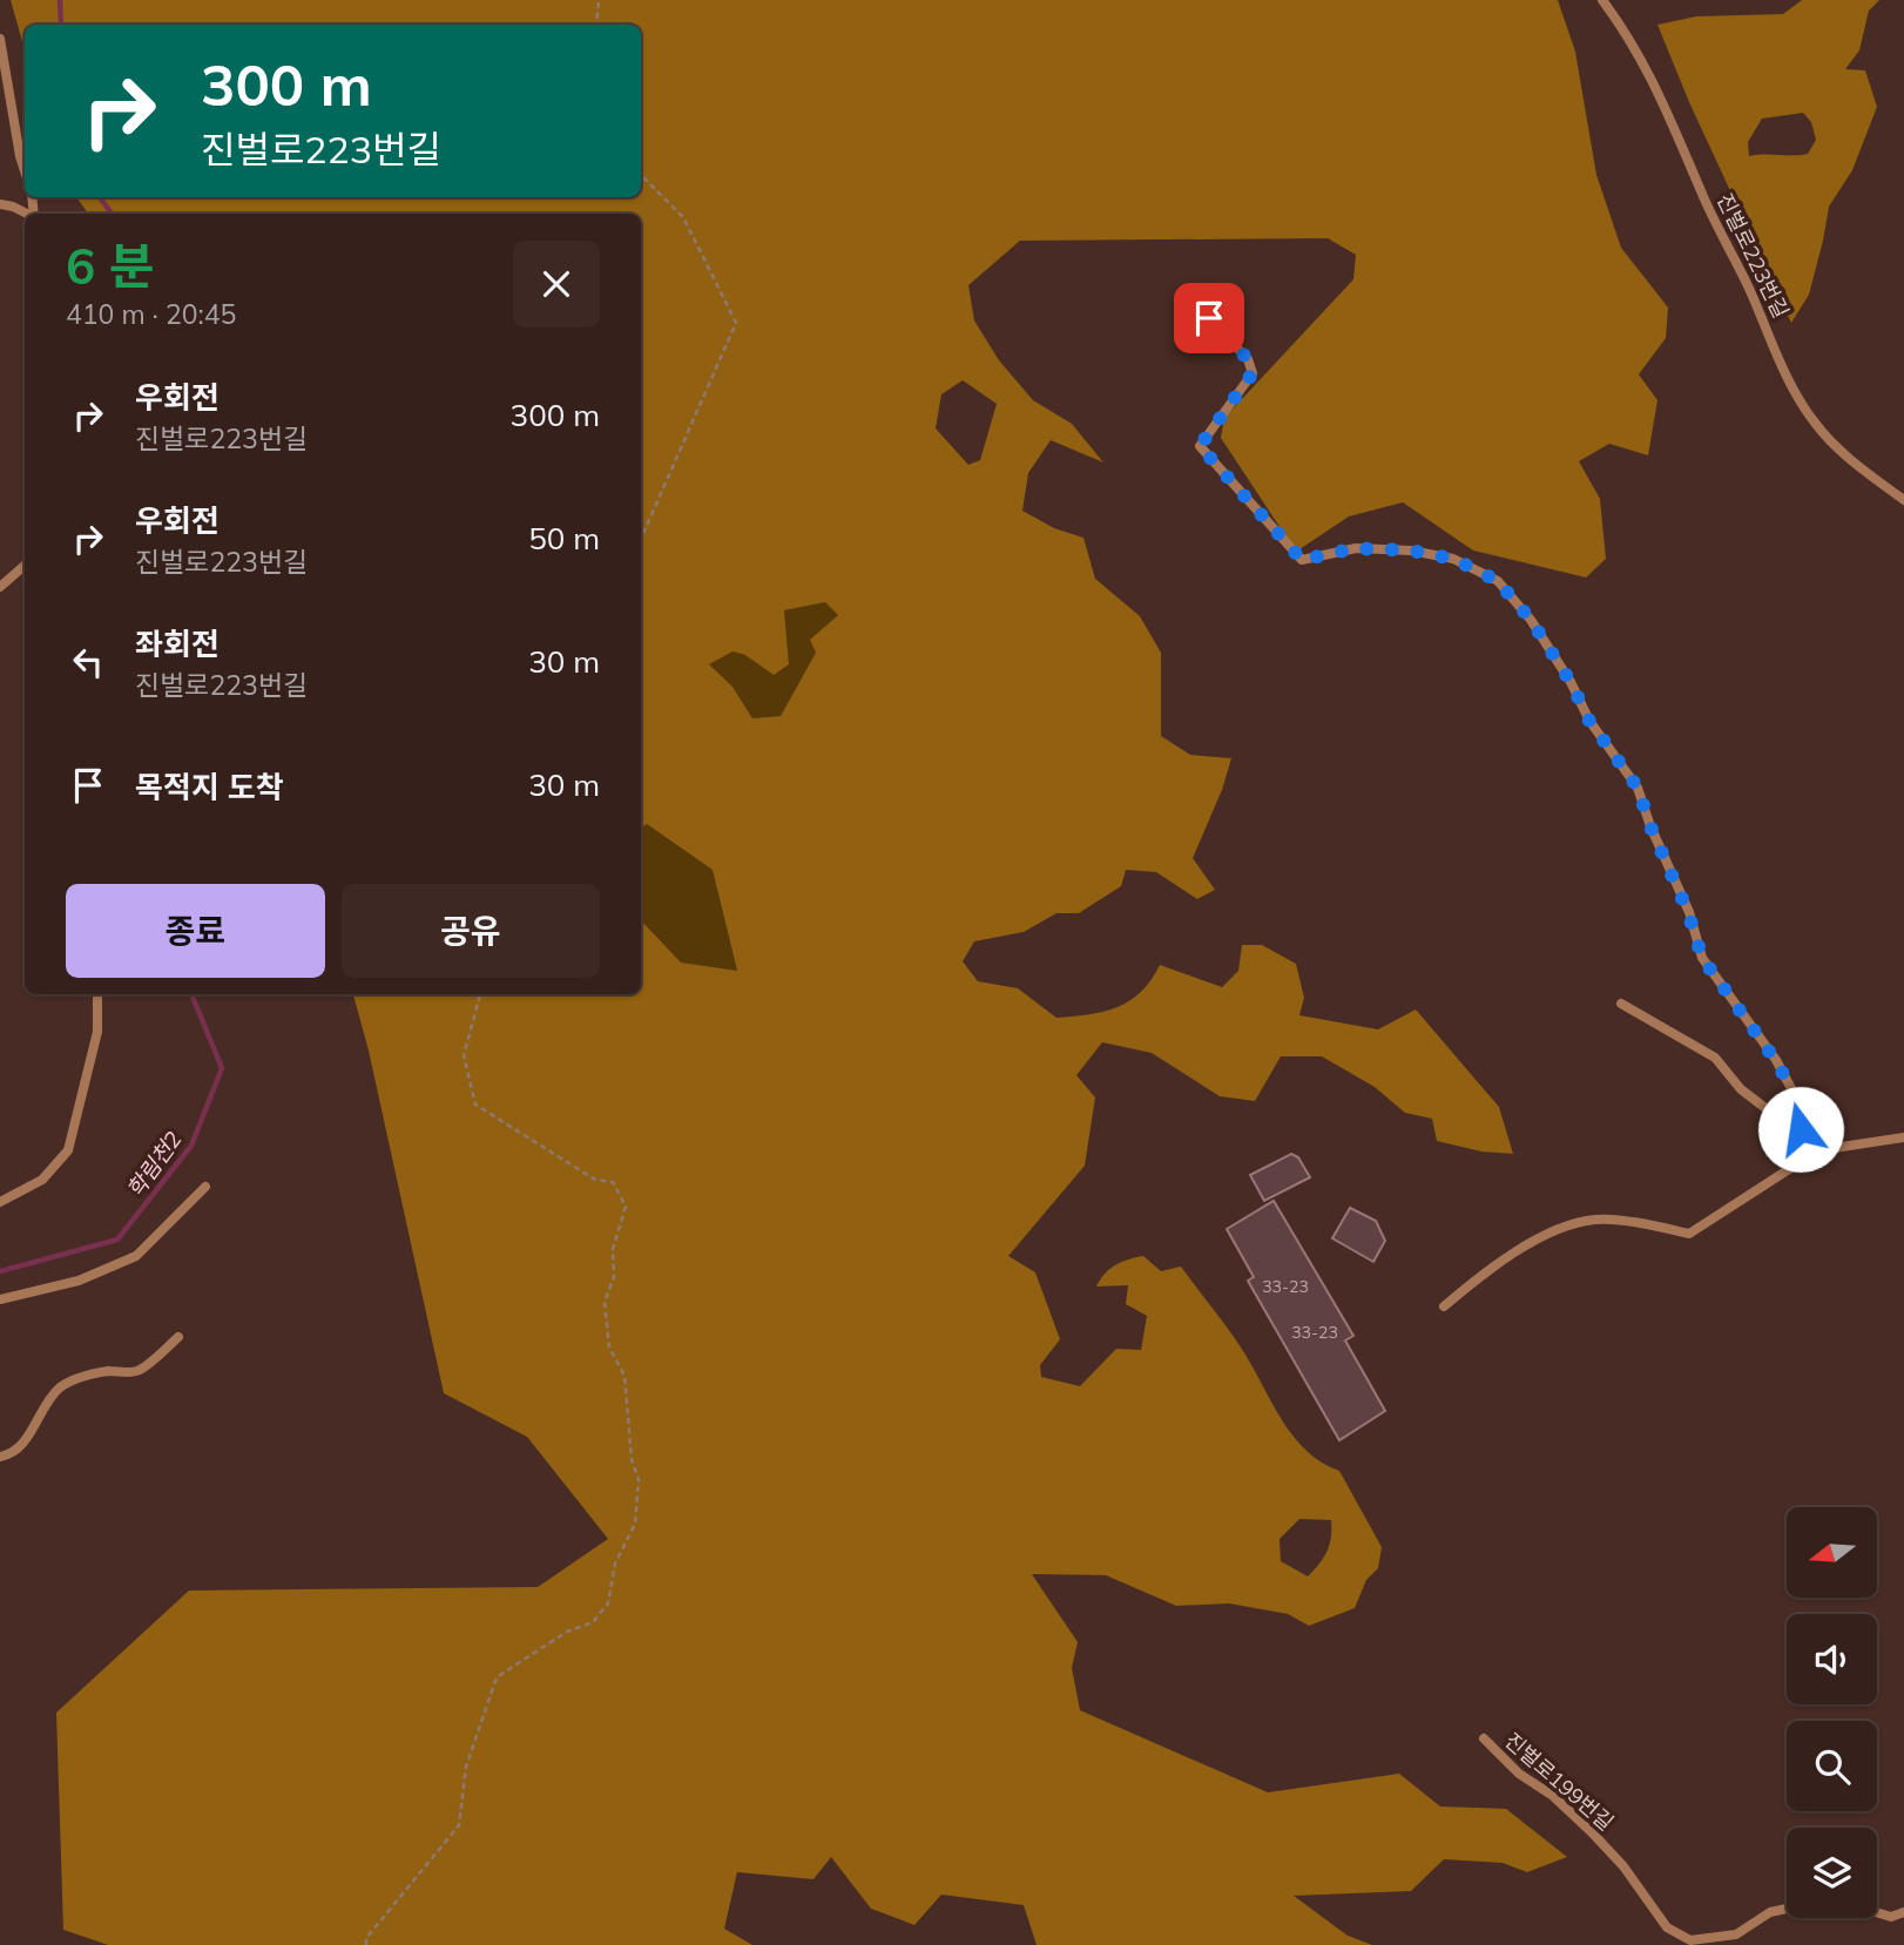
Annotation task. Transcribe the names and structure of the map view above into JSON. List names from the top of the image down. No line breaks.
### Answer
{"streets":{"lane":["진벌로223번길","진벌로199번길"]},"water":["학림천2"],"house_numbers":["33-23","33-23"],"north":"left","page":{"turn":["300 m","진벌로223번길"],"heading":["6 분","410 m · 20:45"],"list":[{"name":"우회전","note":"진벌로223번길","value":"300 m"},{"name":"우회전","note":"진벌로223번길","value":"50 m"},{"name":"좌회전","note":"진벌로223번길","value":"30 m"},{"name":"목적지 도착","value":"30 m"}],"buttons":["종료","공유"]}}
